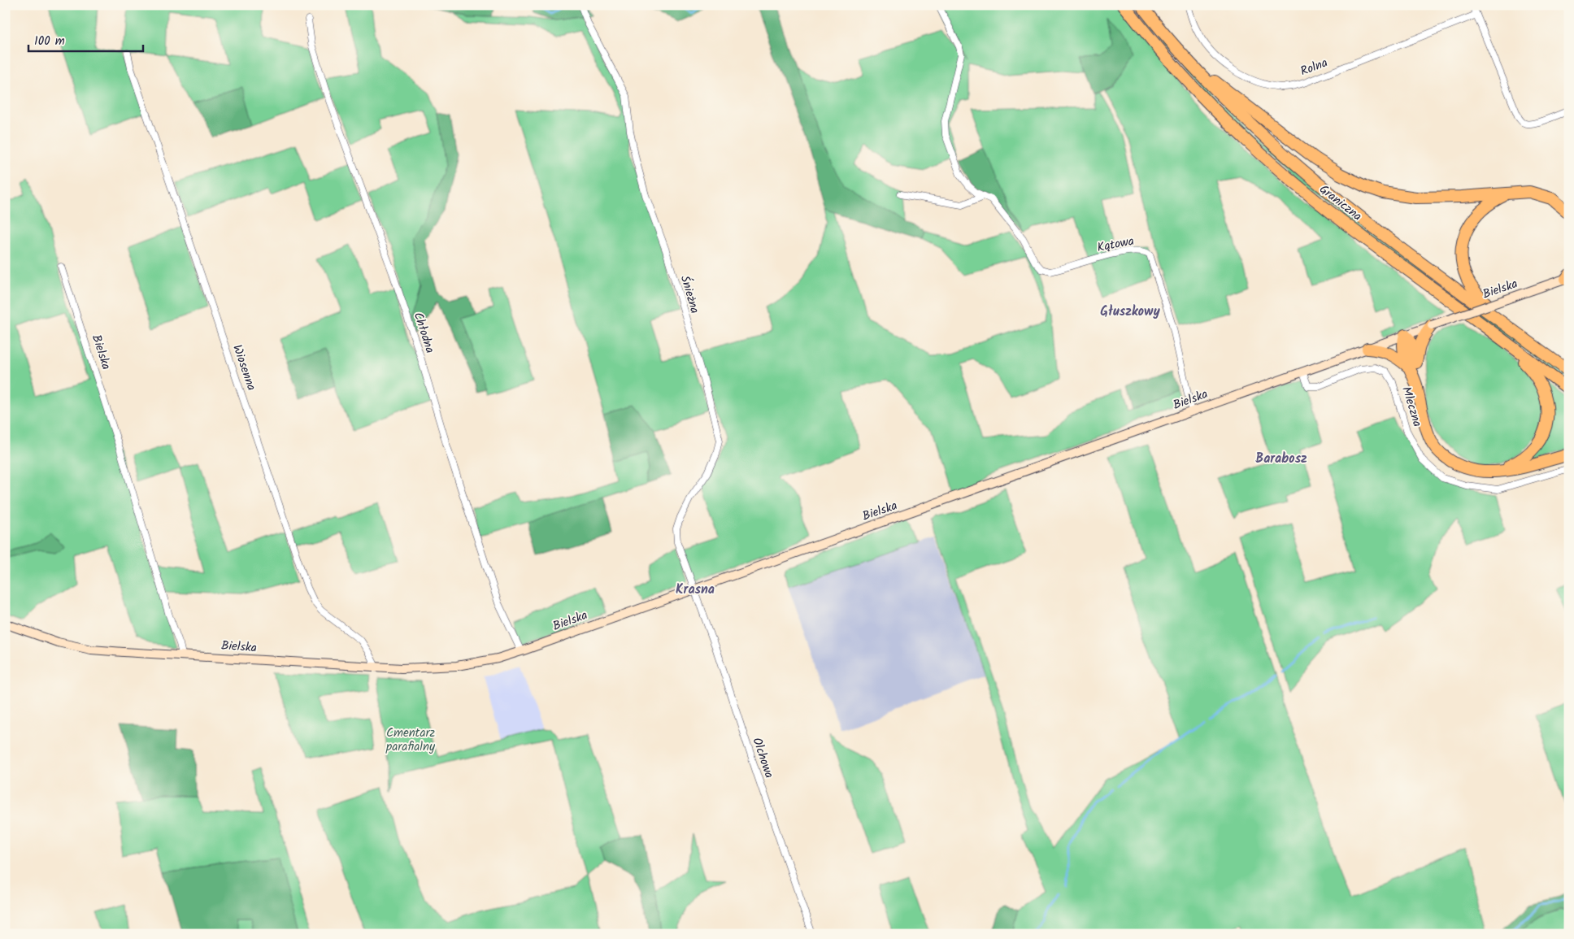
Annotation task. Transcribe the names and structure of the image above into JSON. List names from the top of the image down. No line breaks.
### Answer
{"streets":{"highway":["Graniczna"],"street":["Rolna","Kątowa","Bielska","Śnieżna","Chłodna","Wiosenna","Mleczna","Olchowa"]},"crossings":[["Kątowa","Bielska"],["Bielska","Śnieżna"],["Bielska","Chłodna"],["Bielska","Wiosenna"],["Bielska","Mleczna"],["Bielska","Olchowa"],["Śnieżna","Olchowa"]],"districts":["Głuszkowy","Barabosz","Krasna"],"parks":["Cmentarz parafialny"],"scale_bar":"100 m"}
